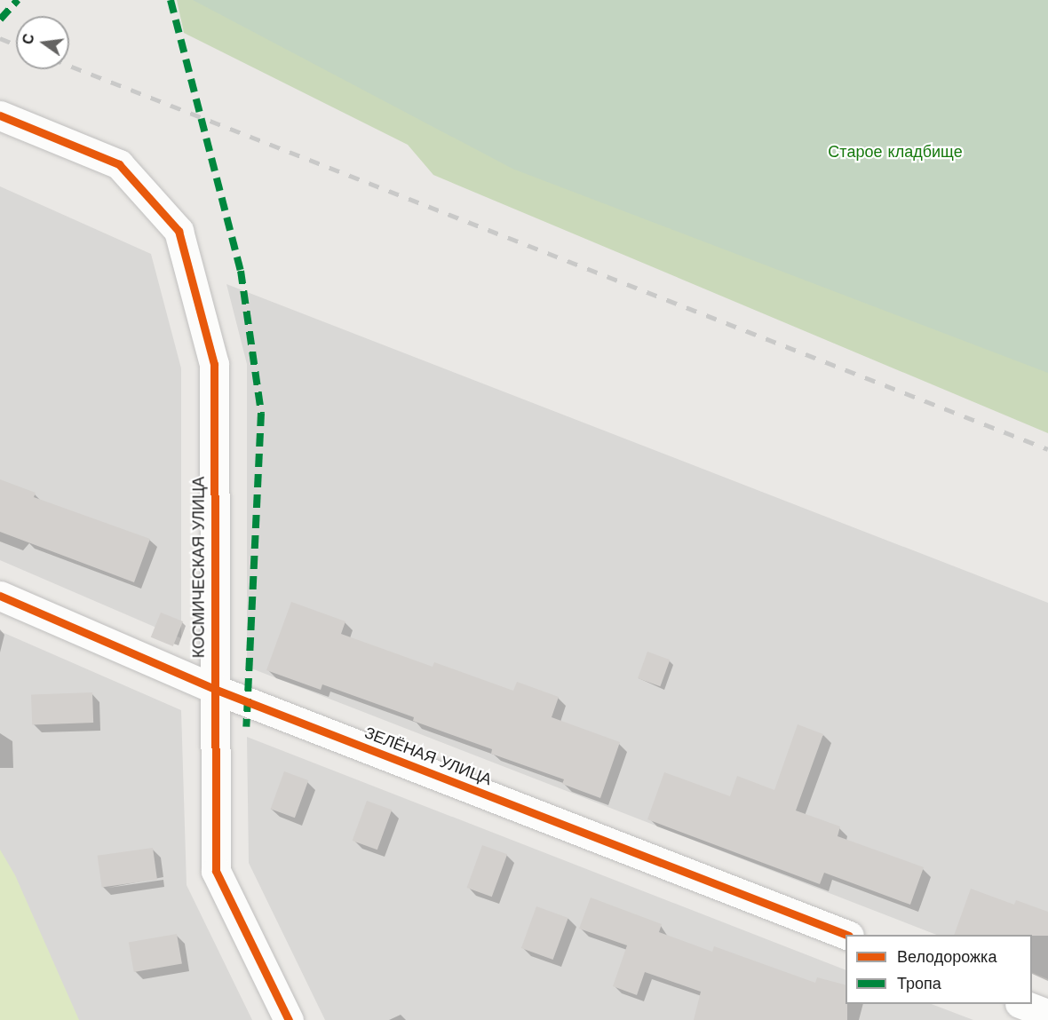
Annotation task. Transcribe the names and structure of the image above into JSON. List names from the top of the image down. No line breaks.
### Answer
{"streets":{"street":["КОСМИЧЕСКАЯ УЛИЦА","ЗЕЛЁНАЯ УЛИЦА"]},"crossings":[["КОСМИЧЕСКАЯ УЛИЦА","ЗЕЛЁНАЯ УЛИЦА"]],"parks":["Старое кладбище"],"legend":["Велодорожка","Тропа"],"north":"left"}
